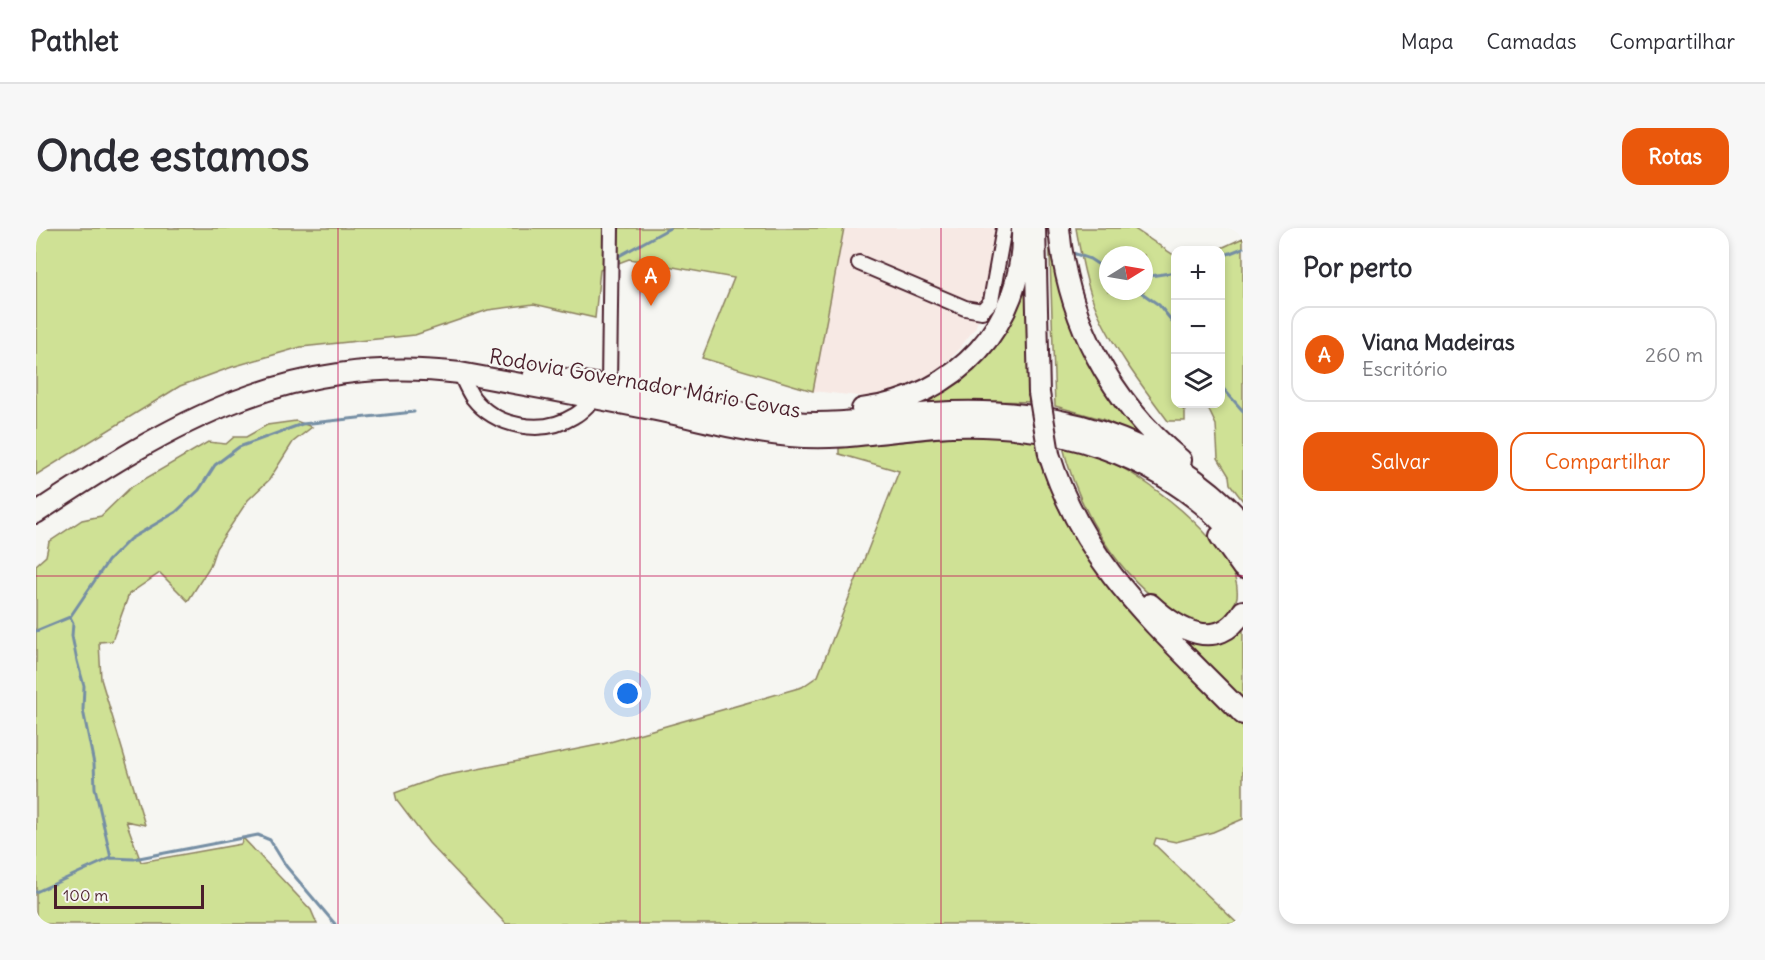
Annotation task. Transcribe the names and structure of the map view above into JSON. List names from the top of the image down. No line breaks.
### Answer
{"streets":{"highway":["Rodovia Governador Mário Covas"]},"scale_bar":"100 m","north":"right","page":{"header":"Pathlet","nav":["Mapa","Camadas","Compartilhar"],"buttons":["Rotas",["Salvar","Compartilhar"]],"title":"Onde estamos","heading":"Por perto","map_buttons":["+","−"],"pins":"A","list":[{"mark":"A","name":"Viana Madeiras","note":"Escritório","value":"260 m"}],"scale":"100 m"}}
